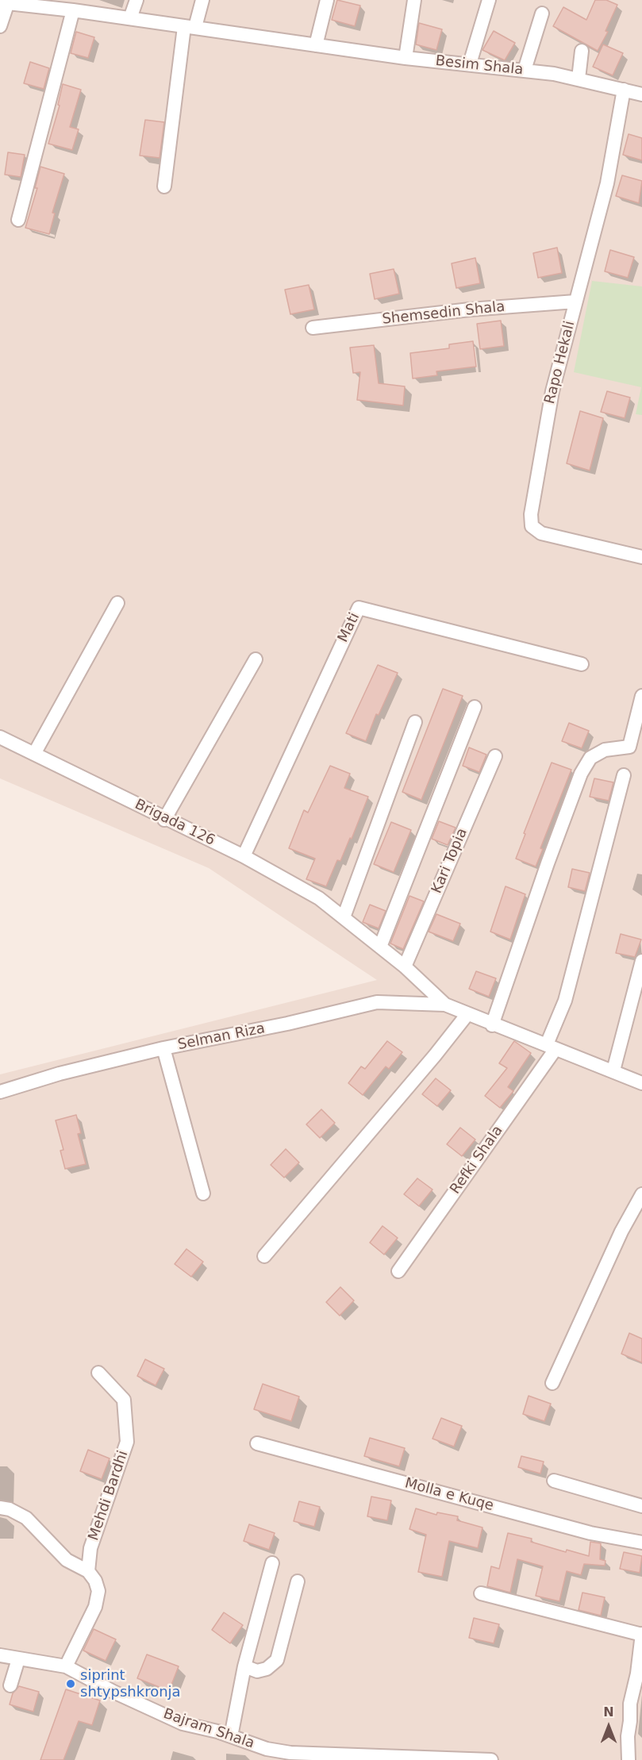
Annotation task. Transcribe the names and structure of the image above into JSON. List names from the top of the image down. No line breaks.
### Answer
{"streets":{"street":["Besim Shala","Shemsedin Shala","Rapo Hekali","Mati","Brigada 126","Kari Topia","Selman Riza","Refki Shala","Molla e Kuqe","Mehdi Bardhi","Bajram Shala"]},"crossings":[["Besim Shala","Rapo Hekali"],["Shemsedin Shala","Rapo Hekali"],["Mati","Brigada 126"],["Brigada 126","Kari Topia"],["Brigada 126","Selman Riza"]],"places":["siprint shtypshkronja"],"north":"top"}
